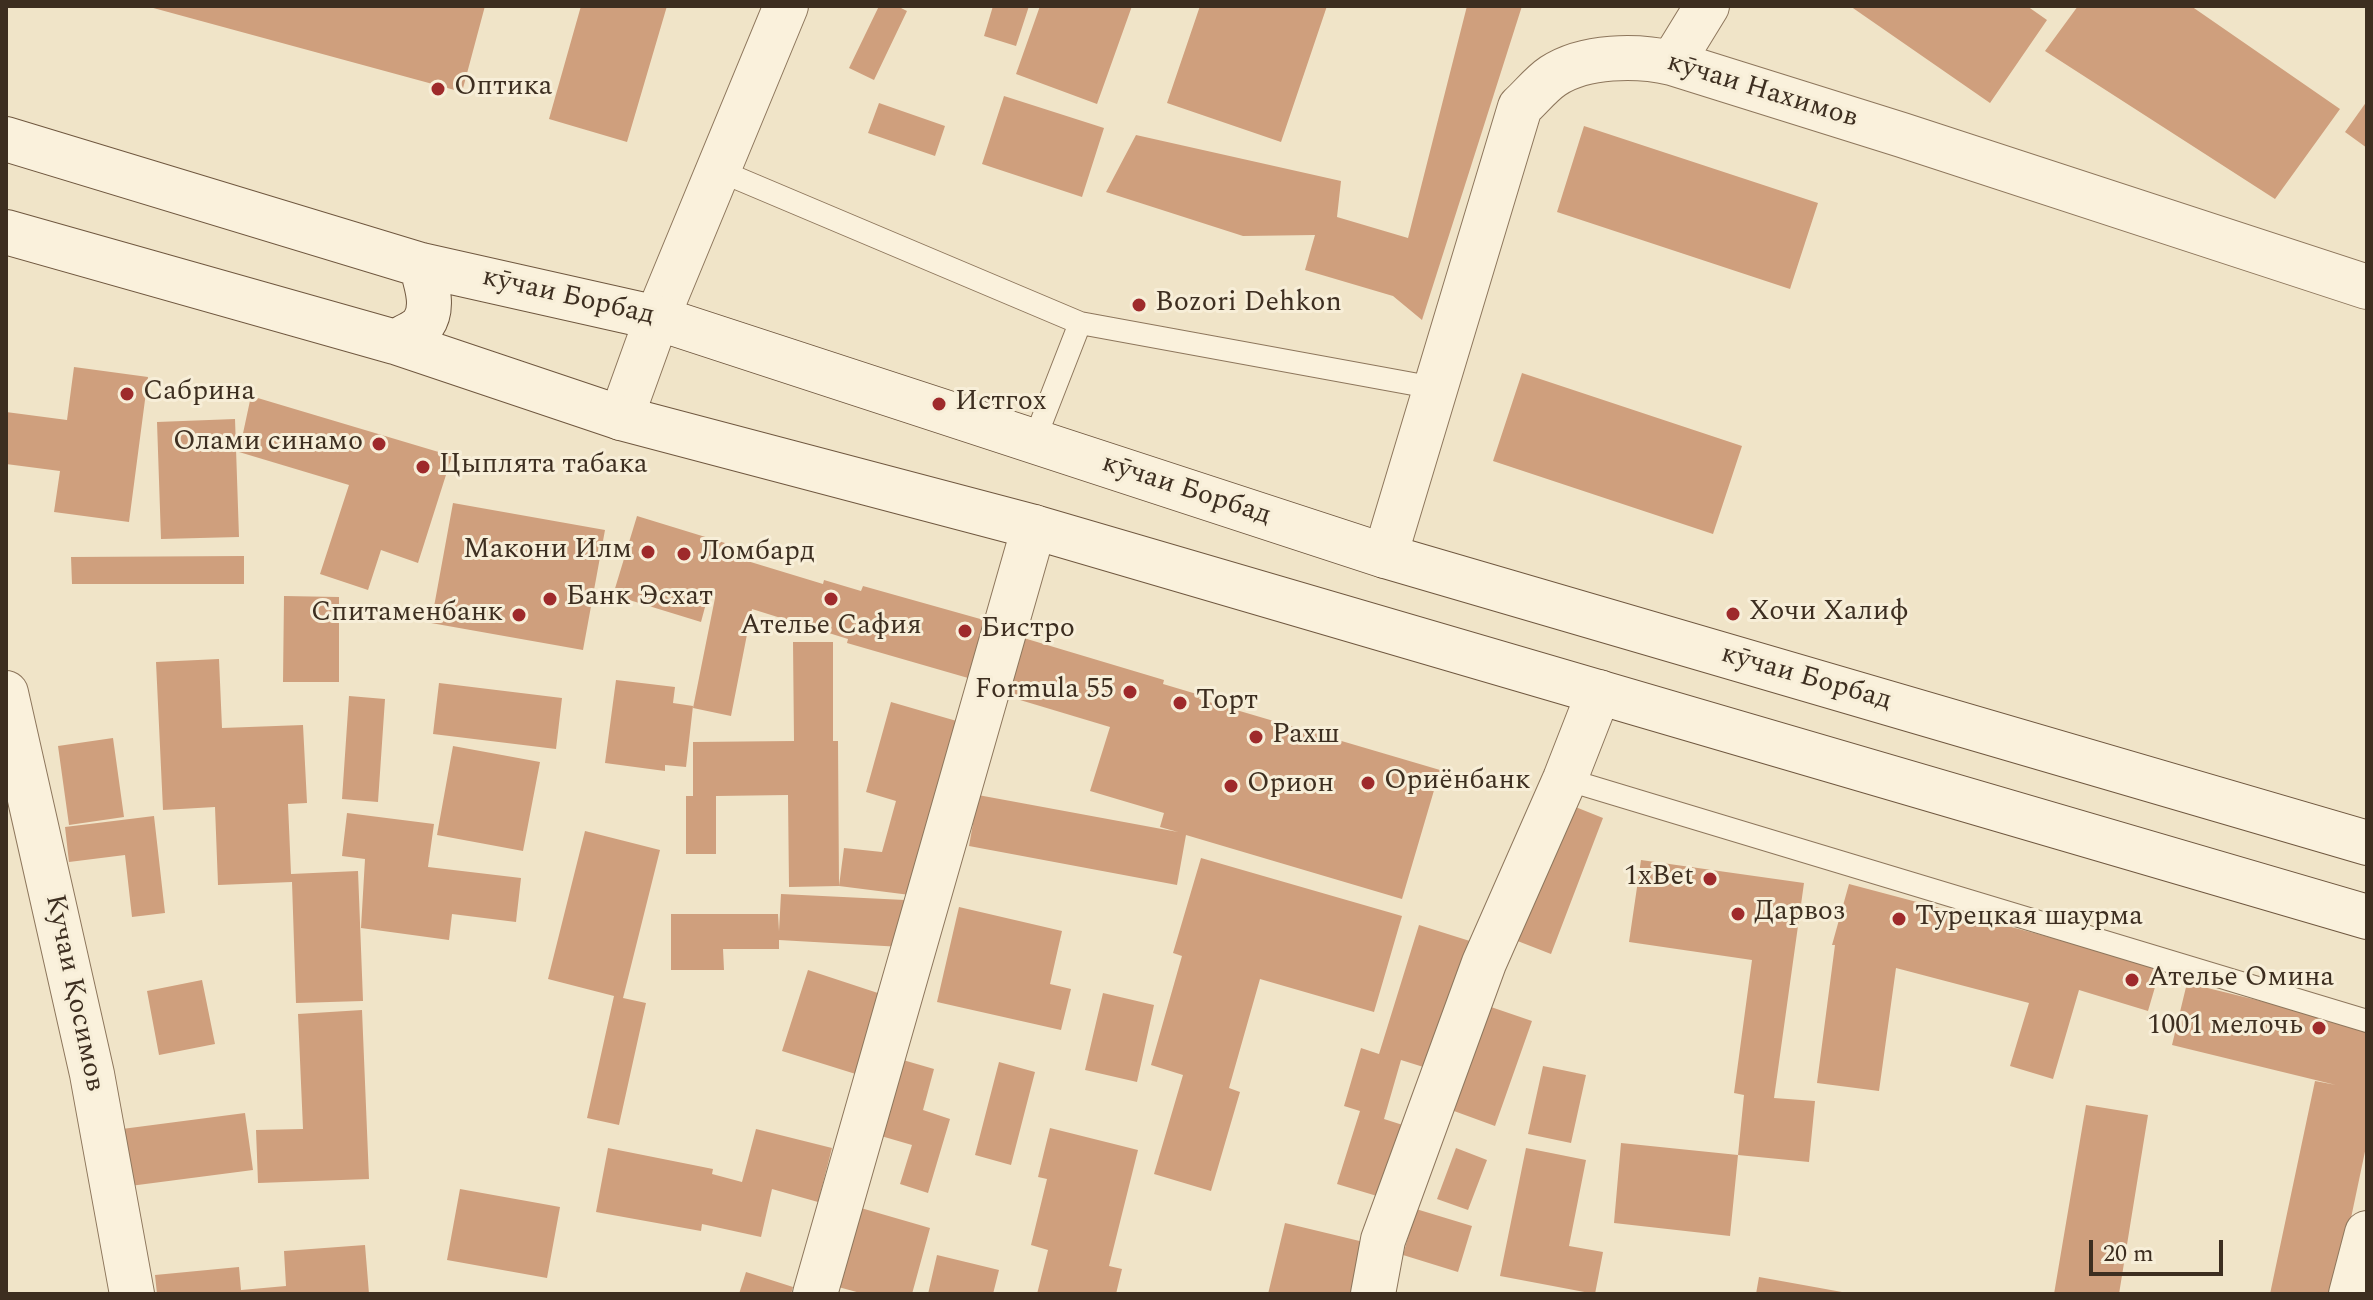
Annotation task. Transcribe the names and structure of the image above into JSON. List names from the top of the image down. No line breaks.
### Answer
{"streets":{"main road":["кӯчаи Нахимов","кӯчаи Борбад","Кучаи Қосимов"]},"crossings":[["кӯчаи Нахимов","кӯчаи Борбад"]],"places":["Оптика","Bozori Dehkon","Сабрина","Истгох","Олами синамо","Цыплята табака","Макони Илм","Ломбард","Банк Эсхат","Ателье Сафия","Хочи Халиф","Спитаменбанк","Бистро","Formula 55","Торт","Рахш","Ориёнбанк","Орион","1xBet","Дарвоз","Турецкая шаурма","Ателье Омина","1001 мелочь"],"scale_bar":"20 m"}
